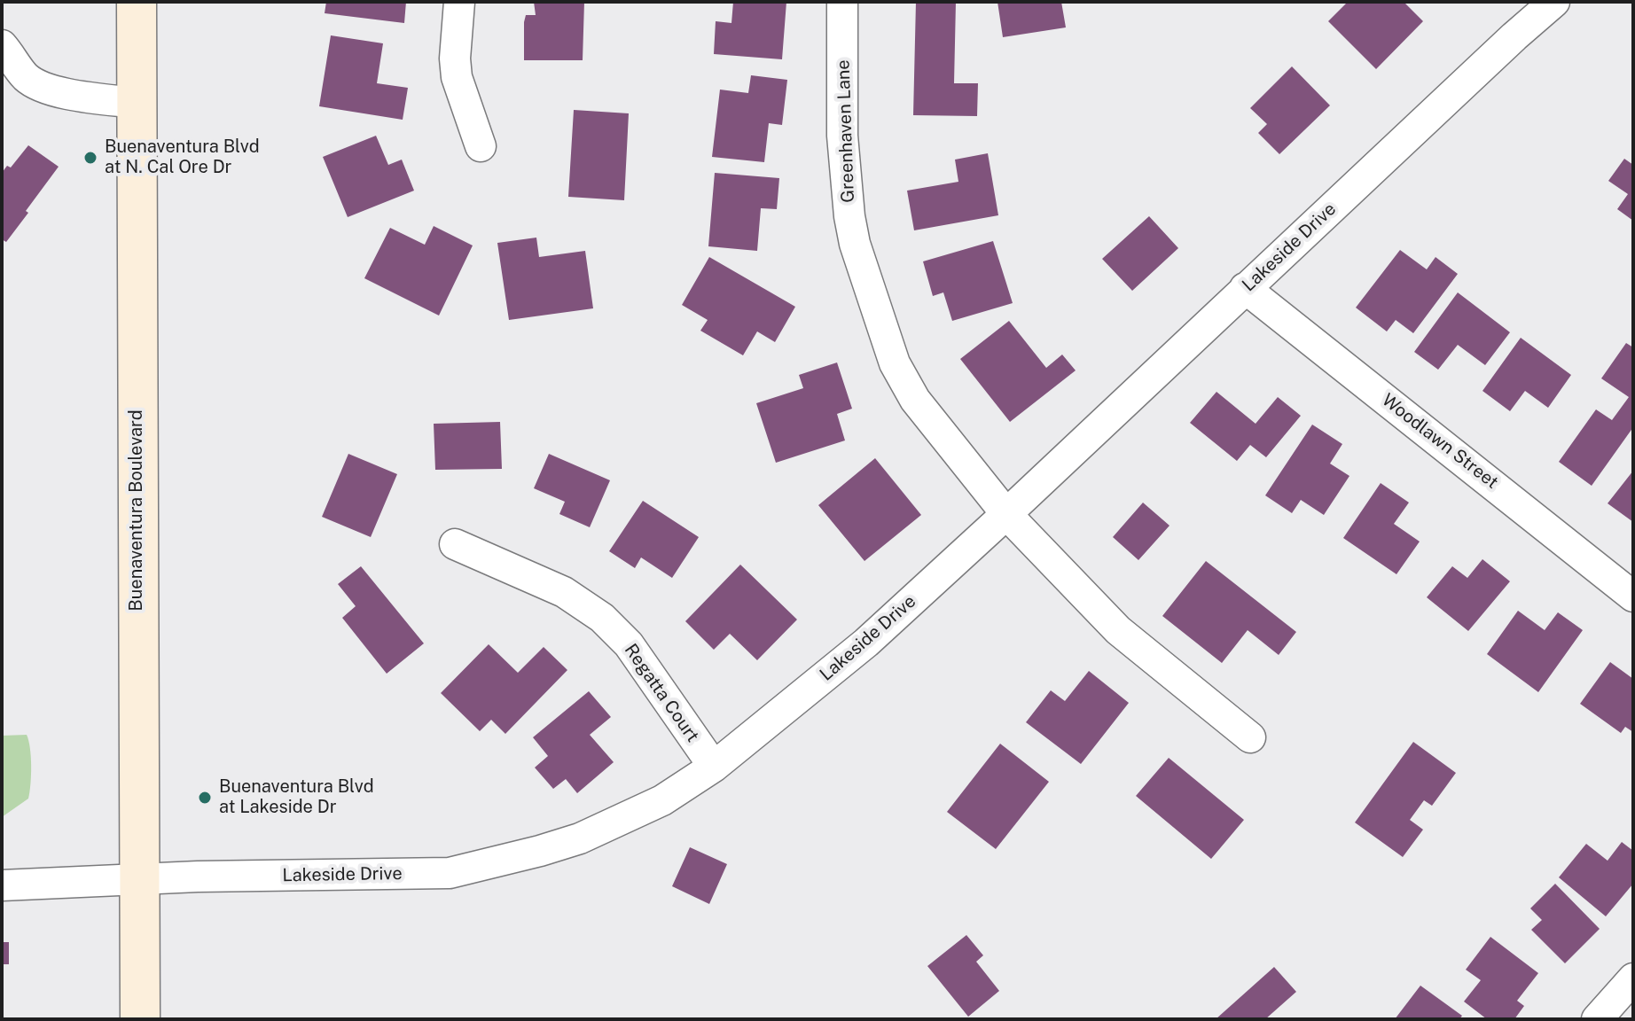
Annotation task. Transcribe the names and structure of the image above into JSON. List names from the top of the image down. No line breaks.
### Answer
{"streets":{"main road":["Buenaventura Boulevard"],"street":["Greenhaven Lane","Lakeside Drive","Woodlawn Street","Regatta Court"]},"crossings":[["Greenhaven Lane","Lakeside Drive"],["Lakeside Drive","Woodlawn Street"],["Lakeside Drive","Buenaventura Boulevard"],["Lakeside Drive","Regatta Court"]],"places":["Buenaventura Blvd at N. Cal Ore Dr","Buenaventura Blvd at Lakeside Dr"]}
